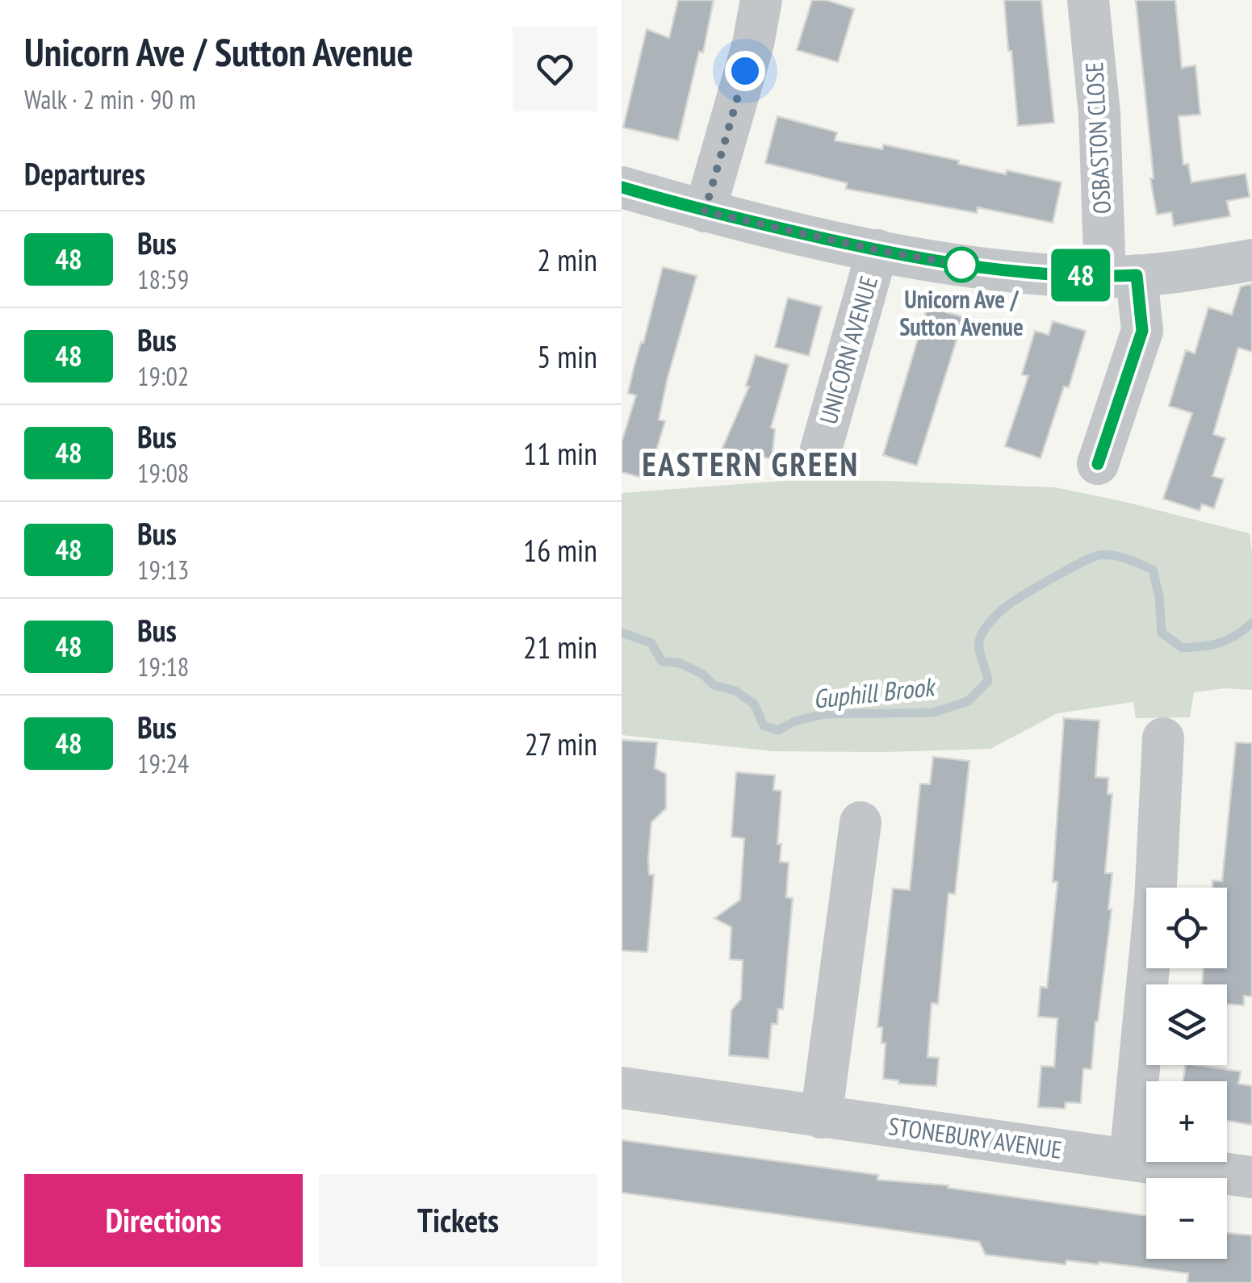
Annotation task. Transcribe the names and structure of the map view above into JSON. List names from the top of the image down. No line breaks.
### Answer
{"streets":{"street":["OSBASTON CLOSE","UNICORN AVENUE","STONEBURY AVENUE"]},"crossings":[["OSBASTON CLOSE","UNICORN AVENUE"]],"districts":["EASTERN GREEN"],"water":["Guphill Brook"],"places":["Unicorn Ave / Sutton Avenue"],"lines":["bus line 48"],"page":{"heading":[["Unicorn Ave / Sutton Avenue","Walk · 2 min · 90 m"],"Departures"],"on_map":"48","list":[{"mark":"48","name":"Bus","note":"18:59","value":"2 min"},{"mark":"48","name":"Bus","note":"19:02","value":"5 min"},{"mark":"48","name":"Bus","note":"19:08","value":"11 min"},{"mark":"48","name":"Bus","note":"19:13","value":"16 min"},{"mark":"48","name":"Bus","note":"19:18","value":"21 min"},{"mark":"48","name":"Bus","note":"19:24","value":"27 min"}],"map_buttons":["+","−"],"buttons":["Directions","Tickets"]}}
